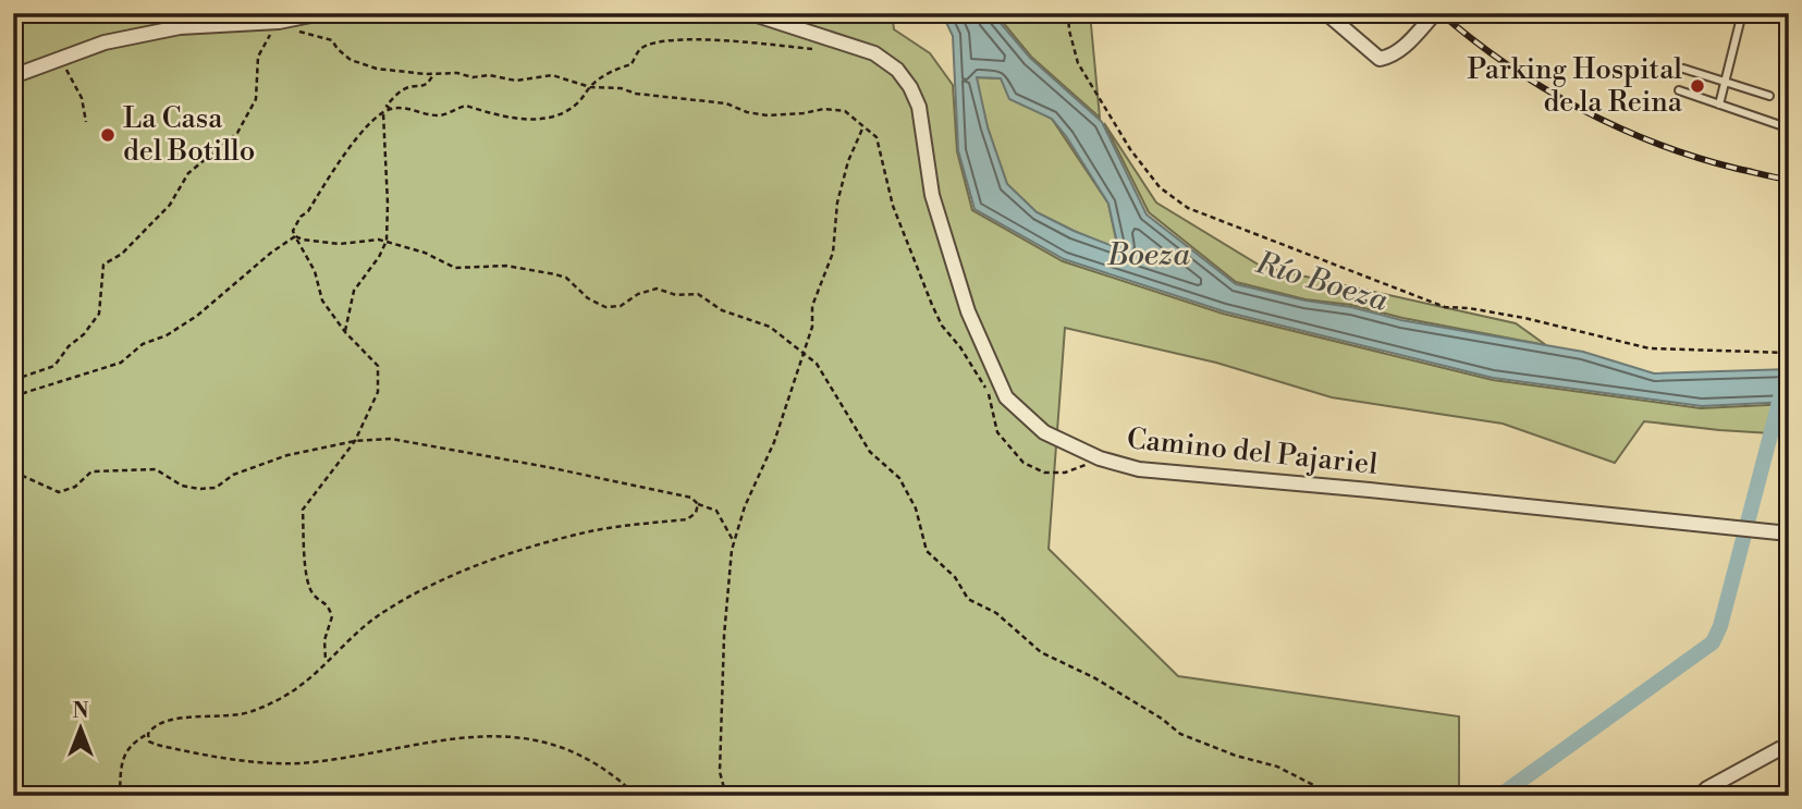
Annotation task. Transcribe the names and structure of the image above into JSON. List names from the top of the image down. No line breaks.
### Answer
{"streets":{"street":["Camino del Pajariel"]},"water":["Boeza","Río Boeza"],"places":["Parking Hospital de la Reina","La Casa del Botillo"],"north":"top"}
